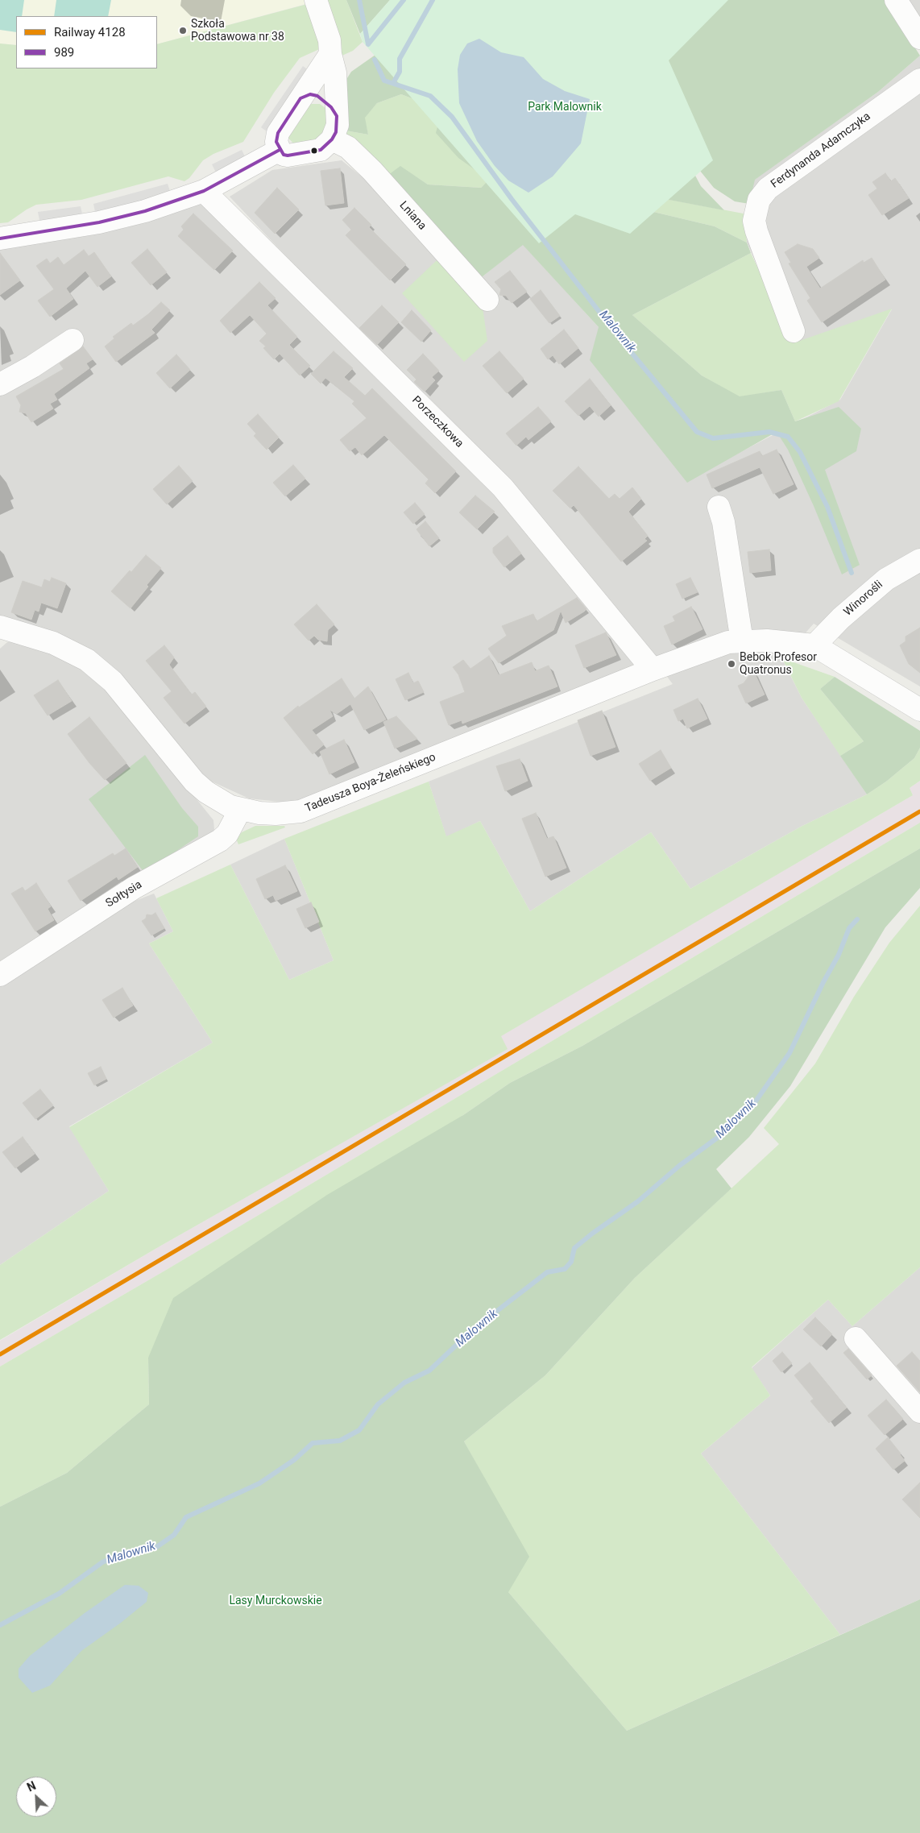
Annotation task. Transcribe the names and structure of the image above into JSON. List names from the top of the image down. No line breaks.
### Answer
{"streets":{"street":["Ferdynanda Adamczyka","Lniana","Porzeczkowa","Winorośli","Tadeusza Boya-Żeleńskiego","Sołtysia"]},"crossings":[["Porzeczkowa","Tadeusza Boya-Żeleńskiego"],["Winorośli","Tadeusza Boya-Żeleńskiego"],["Tadeusza Boya-Żeleńskiego","Sołtysia"]],"water":["Malownik"],"parks":["Park Malownik","Lasy Murckowskie"],"places":["Szkoła Podstawowa nr 38","Bebok Profesor Quatronus"],"lines":["transit line 989","rail line 4128"],"legend":["Railway 4128","989"],"north":"top left"}
